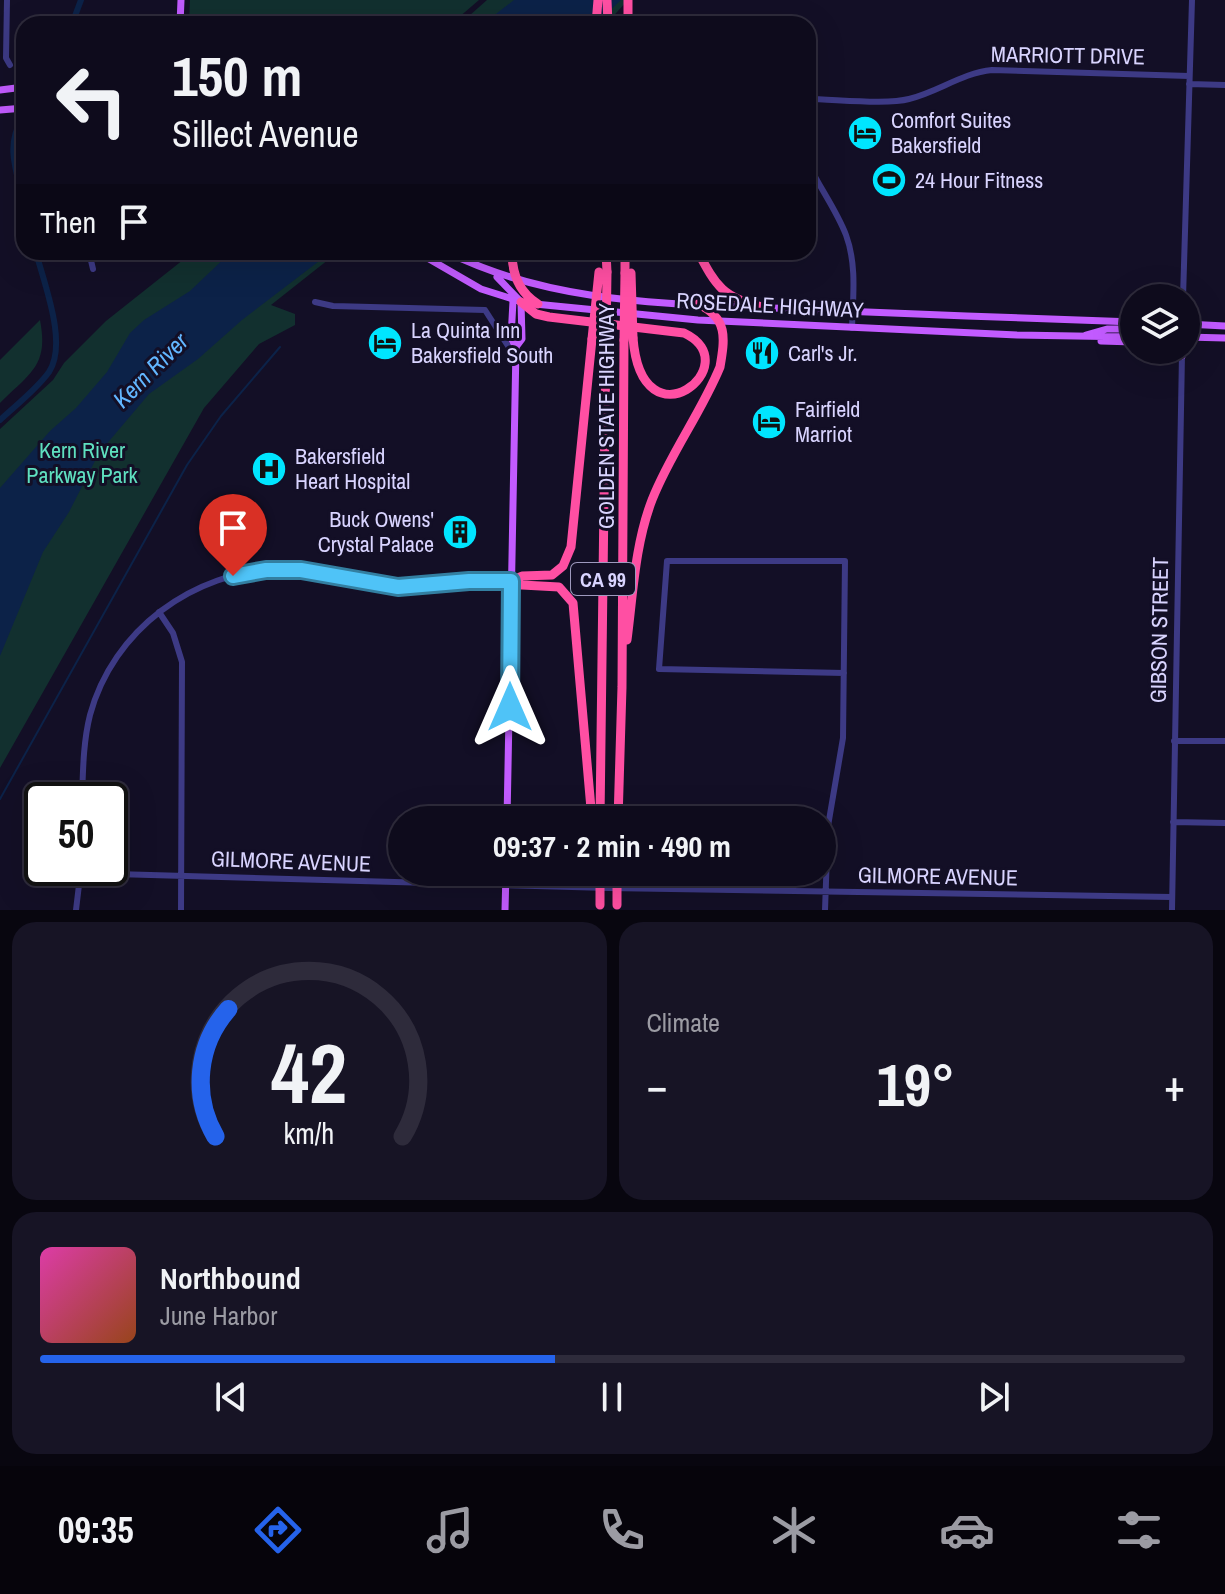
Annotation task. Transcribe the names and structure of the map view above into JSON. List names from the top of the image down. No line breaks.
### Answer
{"streets":{"highway":["GOLDEN STATE HIGHWAY","CA 99"],"main road":["ROSEDALE HIGHWAY"],"street":["MARRIOTT DRIVE","GIBSON STREET","GILMORE AVENUE"]},"crossings":[["GIBSON STREET","GILMORE AVENUE"]],"water":["Kern River"],"parks":["Kern River Parkway Park"],"places":{"hotel":["Comfort Suites Bakersfield","La Quinta Inn Bakersfield South","Fairfield Marriot"],"sports":["24 Hour Fitness"],"restaurant":["Carl's Jr."],"hospital":["Bakersfield Heart Hospital"],"building":["Buck Owens' Crystal Palace"]},"page":{"turn":["150 m","Sillect Avenue"],"then":"Then","limit":"50","trip":"09:37 · 2 min · 490 m","tile":"Climate","heat":["−","19°","+"],"song":["Northbound","June Harbor"],"tabs":"09:35","gauge":["42","km/h"]}}
